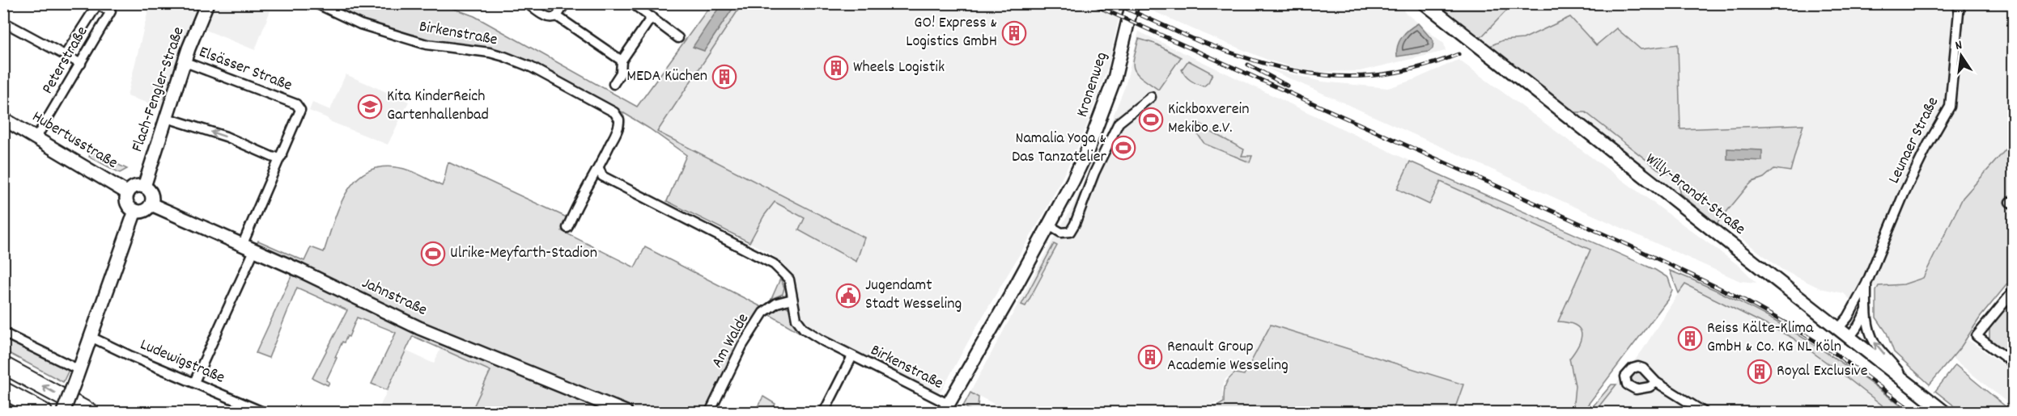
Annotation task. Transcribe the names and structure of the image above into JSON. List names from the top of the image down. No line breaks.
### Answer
{"streets":{"street":["Birkenstraße","Peterstraße","Elsässer Straße","Kronenweg","Flach-Fengler-Straße","Hubertusstraße","Leunaer Straße","Willy-Brandt-Straße","Jahnstraße","Am Walde","Ludewigstraße"]},"crossings":[["Birkenstraße","Kronenweg"],["Birkenstraße","Am Walde"],["Peterstraße","Hubertusstraße"],["Elsässer Straße","Flach-Fengler-Straße"],["Elsässer Straße","Jahnstraße"],["Flach-Fengler-Straße","Hubertusstraße"],["Flach-Fengler-Straße","Jahnstraße"],["Hubertusstraße","Jahnstraße"],["Leunaer Straße","Willy-Brandt-Straße"]],"places":{"building":["GO! Express & Logistics GmbH","Wheels Logistik","MEDA Küchen","Reiss Kälte-Klima GmbH & Co. KG NL Köln","Renault Group Academie Wesseling","Royal Exclusive"],"school or university":["Kita KinderReich Gartenhallenbad"],"sports":["Kickboxverein Mekibo e.V.","Namalia Yoga & Das Tanzatelier","Ulrike-Meyfarth-Stadion"],"public building":["Jugendamt Stadt Wesseling"]},"north":"top"}
